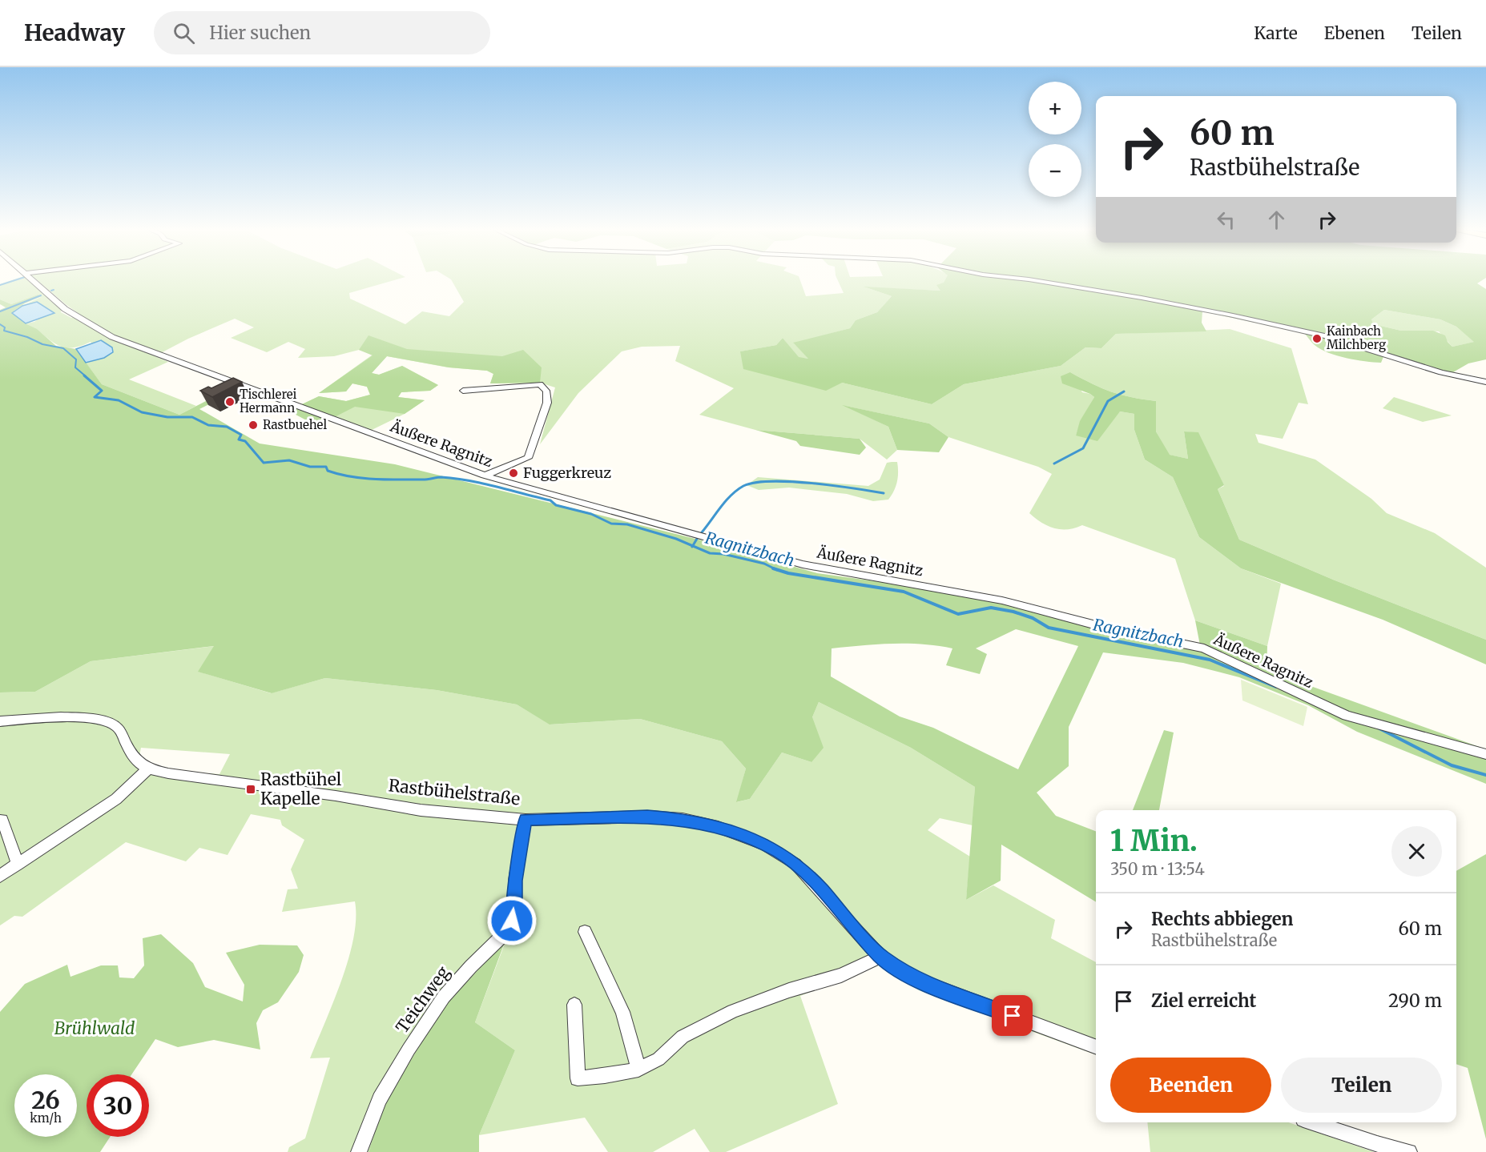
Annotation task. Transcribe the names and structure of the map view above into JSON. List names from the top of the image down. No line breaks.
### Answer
{"streets":{"street":["Äußere Ragnitz","Rastbühelstraße","Teichweg"]},"crossings":[["Rastbühelstraße","Teichweg"]],"water":["Ragnitzbach"],"parks":["Brühlwald"],"places":{"other":["Kainbach Milchberg","Tischlerei Hermann","Rastbuehel","Fuggerkreuz"],"transit":["Rastbühel Kapelle"]},"page":{"header":"Headway","search":"Hier suchen","nav":["Karte","Ebenen","Teilen"],"map_buttons":["+","−"],"turn":["60 m","Rastbühelstraße"],"heading":["1 Min.","350 m · 13:54"],"list":[{"name":"Rechts abbiegen","note":"Rastbühelstraße","value":"60 m"},{"name":"Ziel erreicht","value":"290 m"}],"buttons":["Beenden","Teilen"],"speed":"26 km/h","limit":"30"}}
